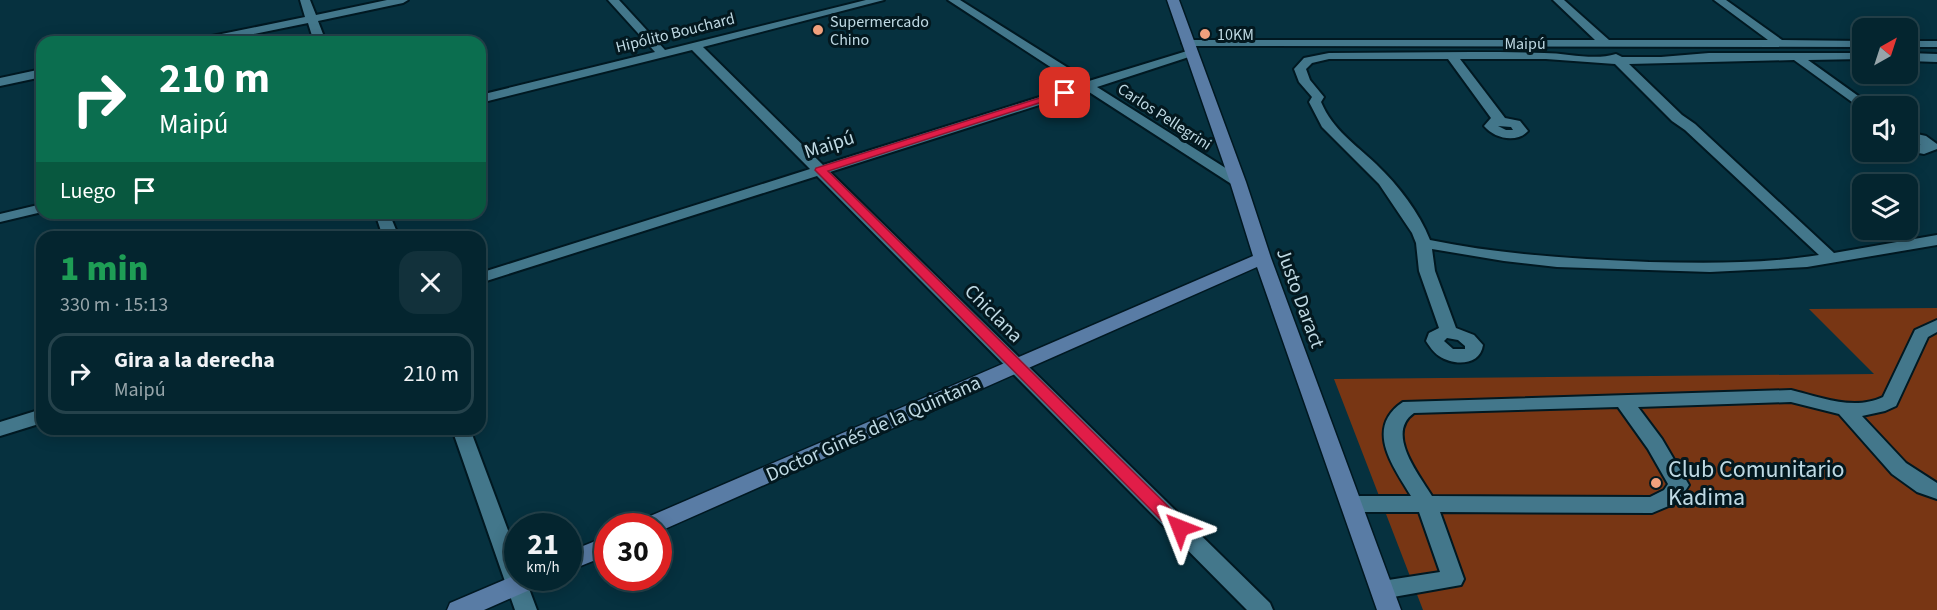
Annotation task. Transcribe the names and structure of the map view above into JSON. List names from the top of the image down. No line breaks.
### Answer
{"streets":{"street":["Hipólito Bouchard","Maipú","Carlos Pellegrini","Justo Daract","Chiclana","Doctor Ginés de la Quintana"]},"crossings":[["Hipólito Bouchard","Chiclana"],["Maipú","Carlos Pellegrini"],["Maipú","Justo Daract"],["Maipú","Chiclana"],["Carlos Pellegrini","Justo Daract"],["Justo Daract","Doctor Ginés de la Quintana"],["Chiclana","Doctor Ginés de la Quintana"]],"places":["Supermercado Chino","10KM","Club Comunitario Kadima"],"north":"top right","page":{"turn":["210 m","Maipú"],"then":"Luego","heading":["1 min","330 m · 15:13"],"list":[{"name":"Gira a la derecha","note":"Maipú","value":"210 m"}],"speed":"21 km/h","limit":"30"}}
